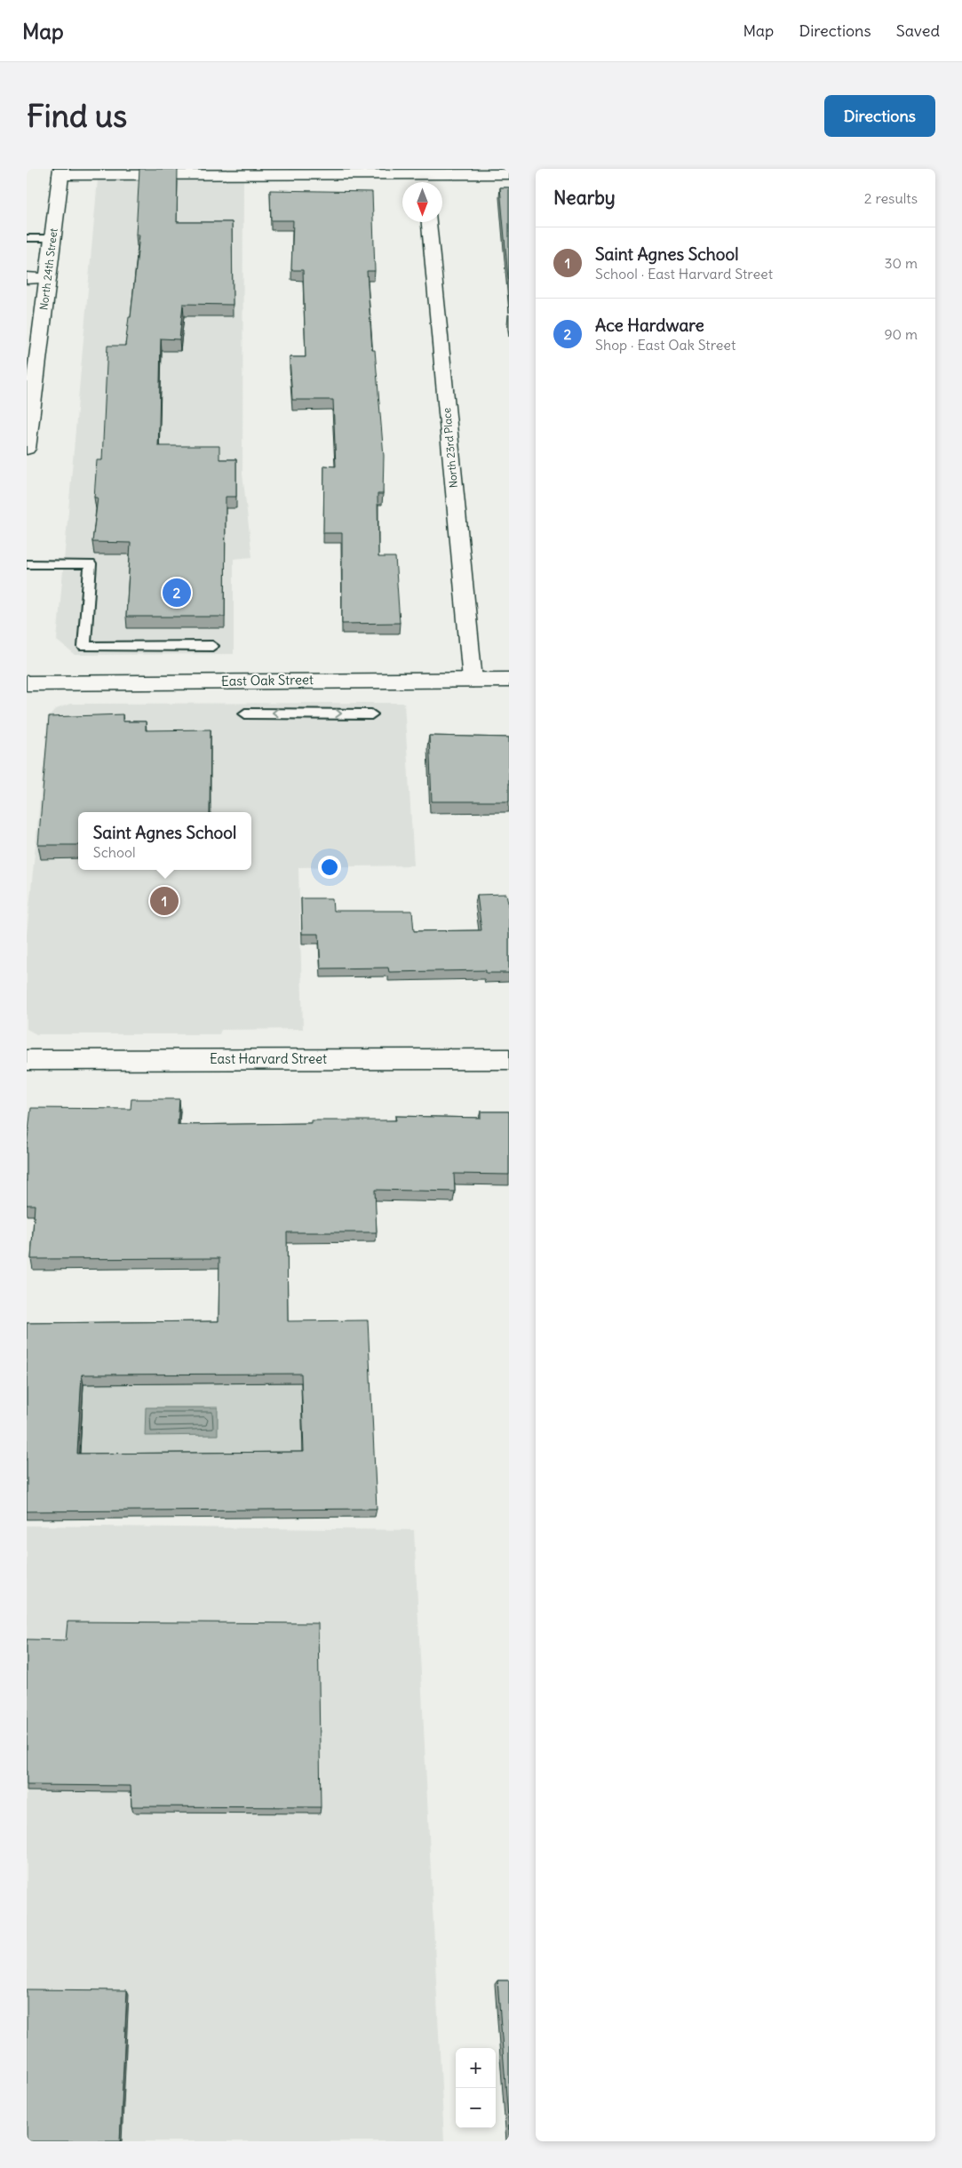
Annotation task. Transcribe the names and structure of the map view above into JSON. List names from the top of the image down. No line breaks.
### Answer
{"streets":{"street":["North 24th Street","North 23rd Place","East Oak Street","East Harvard Street"]},"crossings":[["North 23rd Place","East Oak Street"]],"north":"bottom","page":{"header":"Map","nav":["Map","Directions","Saved"],"buttons":"Directions","title":"Find us","heading":["Nearby","2 results"],"list":[{"mark":"1","name":"Saint Agnes School","note":"School · East Harvard Street","value":"30 m"},{"mark":"2","name":"Ace Hardware","note":"Shop · East Oak Street","value":"90 m"}],"pins":["2","1"],"popup":["Saint Agnes School","School"],"map_buttons":["+","−"]}}
